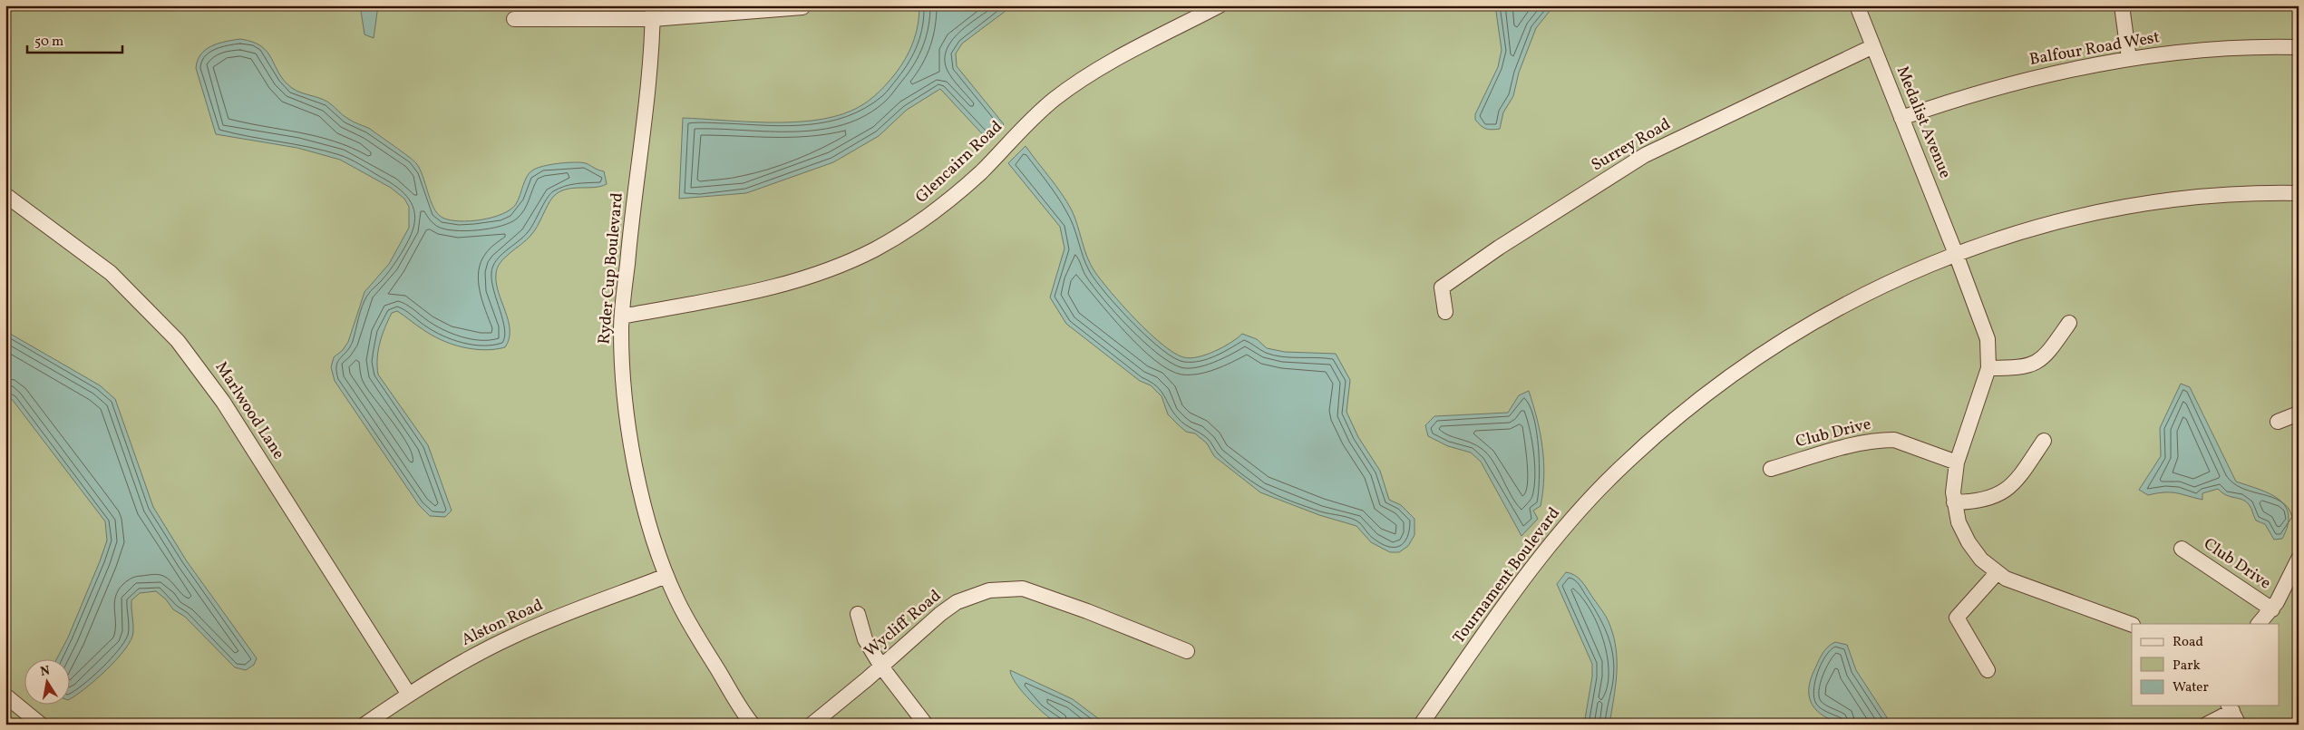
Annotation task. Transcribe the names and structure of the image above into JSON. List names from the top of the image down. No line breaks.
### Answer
{"streets":{"street":["Balfour Road West","Medalist Avenue","Surrey Road","Glencairn Road","Ryder Cup Boulevard","Marlwood Lane","Club Drive","Tournament Boulevard","Alston Road","Wycliff Road"]},"crossings":[["Balfour Road West","Medalist Avenue"],["Medalist Avenue","Surrey Road"],["Medalist Avenue","Tournament Boulevard"],["Glencairn Road","Ryder Cup Boulevard"],["Ryder Cup Boulevard","Alston Road"],["Marlwood Lane","Alston Road"]],"legend":["Road","Park","Water"],"scale_bar":"50 m","north":"top"}
